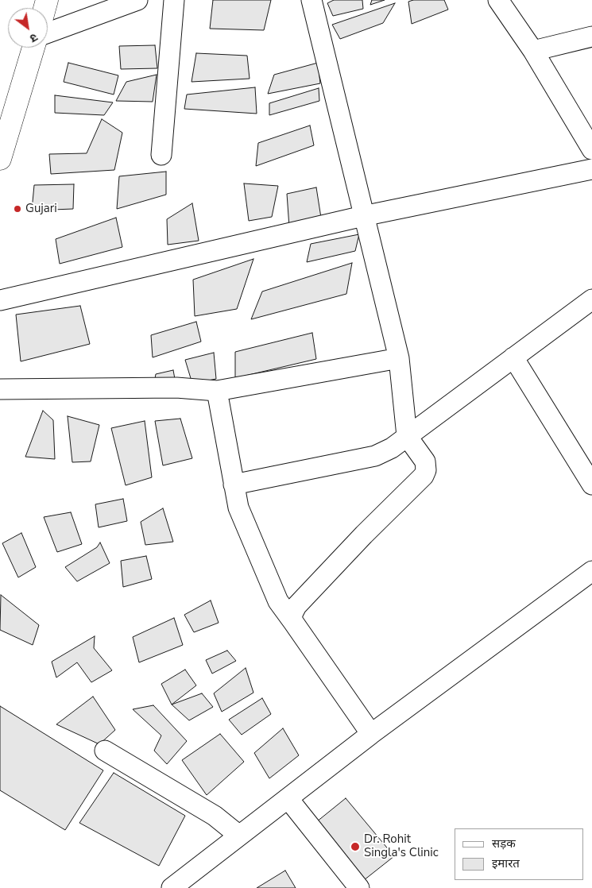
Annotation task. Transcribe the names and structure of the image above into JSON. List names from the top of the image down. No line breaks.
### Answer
{"places":["Gujari","Dr. Rohit Singla's Clinic"],"legend":["सड़क","इमारत"],"north":"bottom right"}
